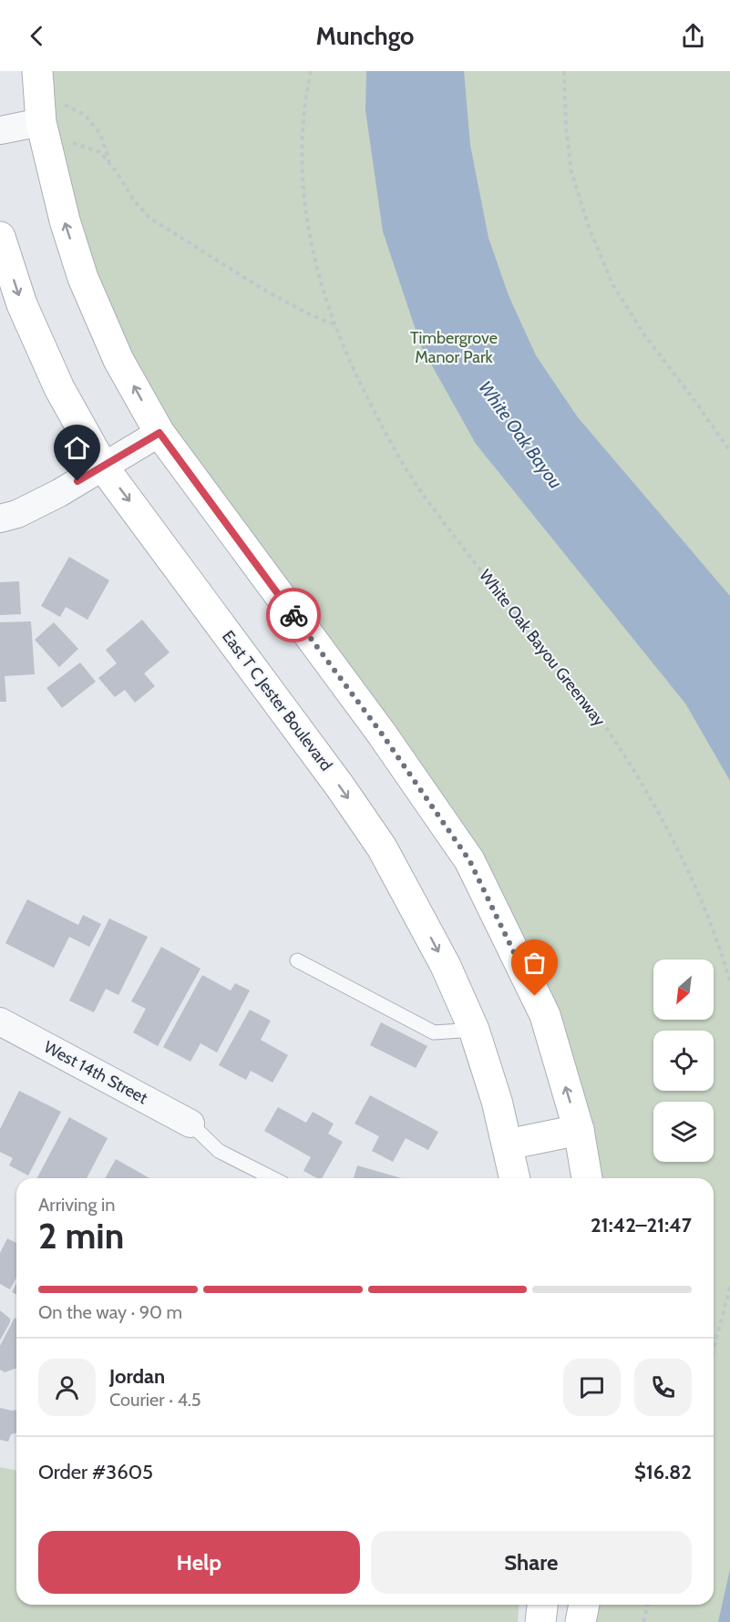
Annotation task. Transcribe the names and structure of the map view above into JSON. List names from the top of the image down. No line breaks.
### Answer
{"streets":{"street":["East T C Jester Boulevard","West 14th Street"],"path":["White Oak Bayou Greenway"]},"water":["White Oak Bayou"],"parks":["Timbergrove Manor Park"],"north":"bottom left","page":{"header":"Munchgo","heading":["2 min","Arriving in","21:42–21:47"],"panel":["Jordan","Courier · 4.5","Order #3605","$16.82"],"bar":"On the way · 90 m","buttons":["Help","Share"]}}
